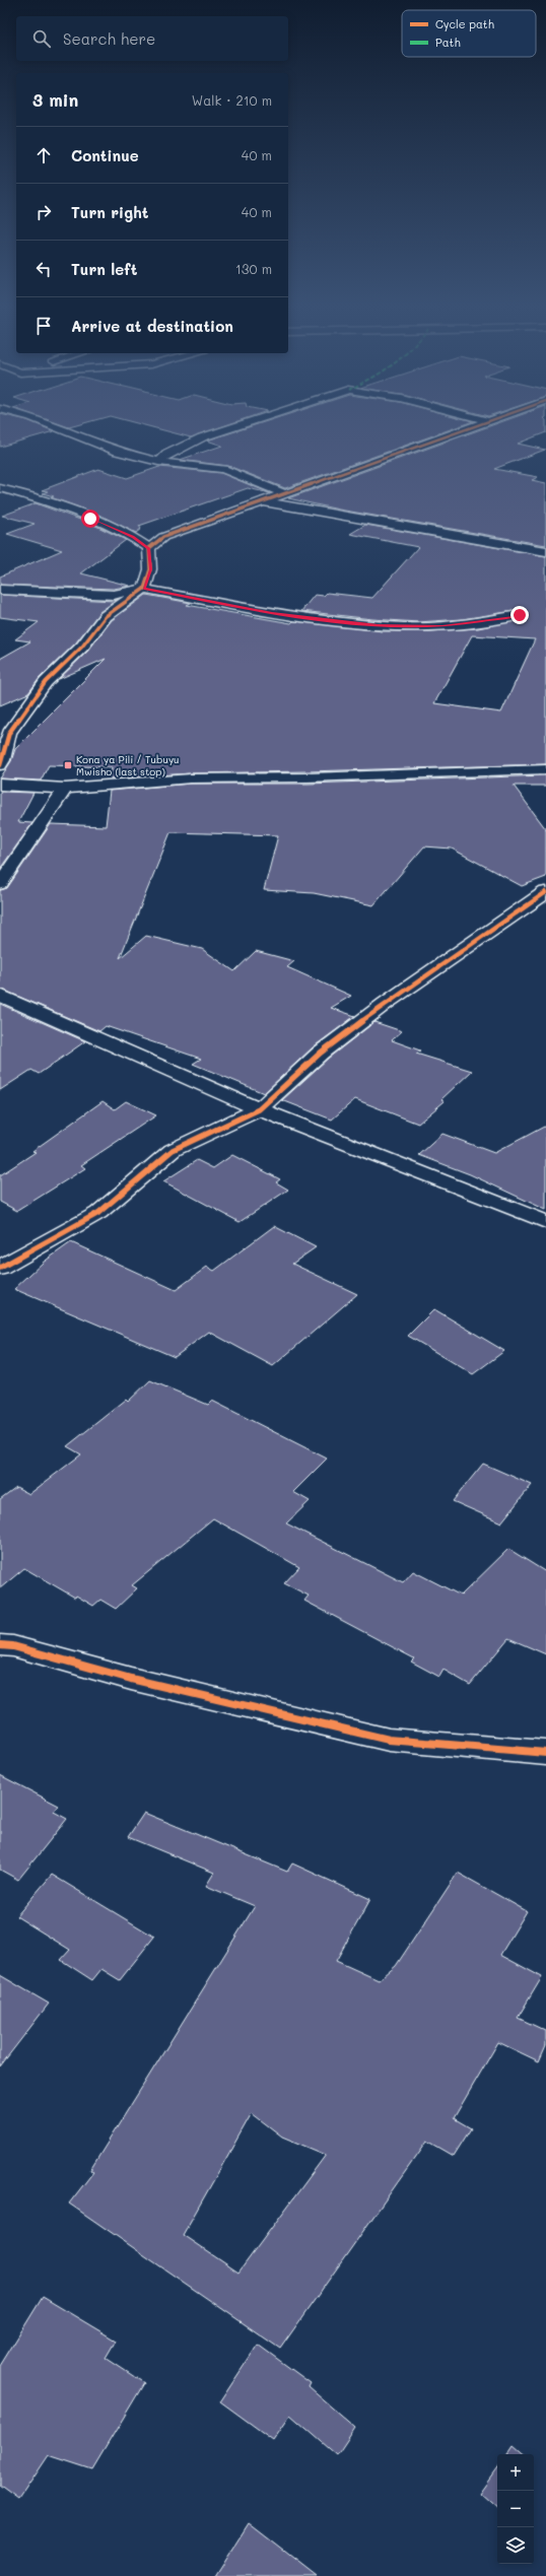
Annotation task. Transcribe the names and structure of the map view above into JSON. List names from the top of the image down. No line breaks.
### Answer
{"places":{"transit":["Kona ya Pili / Tubuyu Mwisho (last stop)"]},"legend":["Cycle path","Path"],"page":{"search":"Search here","heading":["3 min","Walk · 210 m"],"list":[["Continue","40 m"],["Turn right","40 m"],["Turn left","130 m"],"Arrive at destination"],"map_buttons":["+","−"]}}
